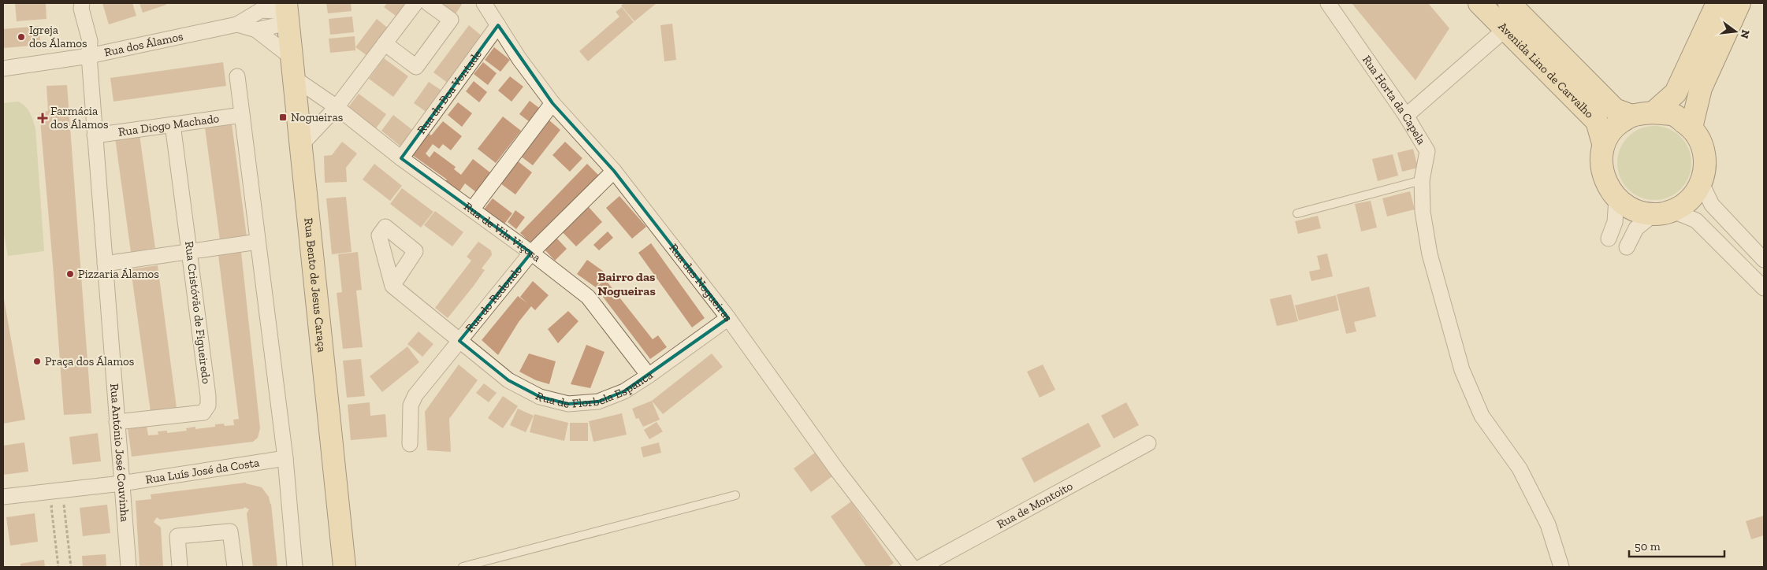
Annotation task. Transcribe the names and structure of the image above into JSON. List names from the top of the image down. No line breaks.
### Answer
{"streets":{"main road":["Avenida Lino de Carvalho","Rua Bento de Jesus Caraça"],"street":["Rua dos Álamos","Rua da Boa Vontade","Rua Horta da Capela","Rua Diogo Machado","Rua de Vila Viçosa","Rua das Nogueiras","Rua do Redondo","Rua Cristóvão de Figueiredo","Rua de Florbela Espanca","Rua António José Couvinha","Rua Luís José da Costa","Rua de Montoito"]},"crossings":[["Rua dos Álamos","Rua António José Couvinha"],["Rua da Boa Vontade","Rua de Vila Viçosa"],["Rua da Boa Vontade","Rua das Nogueiras"],["Rua Diogo Machado","Rua Cristóvão de Figueiredo"],["Rua Diogo Machado","Rua António José Couvinha"],["Rua de Vila Viçosa","Rua Bento de Jesus Caraça"],["Rua de Vila Viçosa","Rua do Redondo"],["Rua de Vila Viçosa","Rua de Florbela Espanca"],["Rua das Nogueiras","Rua do Redondo"],["Rua das Nogueiras","Rua de Florbela Espanca"],["Rua do Redondo","Rua de Florbela Espanca"],["Rua Cristóvão de Figueiredo","Rua António José Couvinha"],["Rua António José Couvinha","Rua Luís José da Costa"]],"districts":["Bairro das Nogueiras"],"places":{"other":["Igreja dos Álamos","Pizzaria Álamos","Praça dos Álamos"],"transit":["Nogueiras"],"health":["Farmácia dos Álamos"]},"scale_bar":"50 m","north":"right"}
